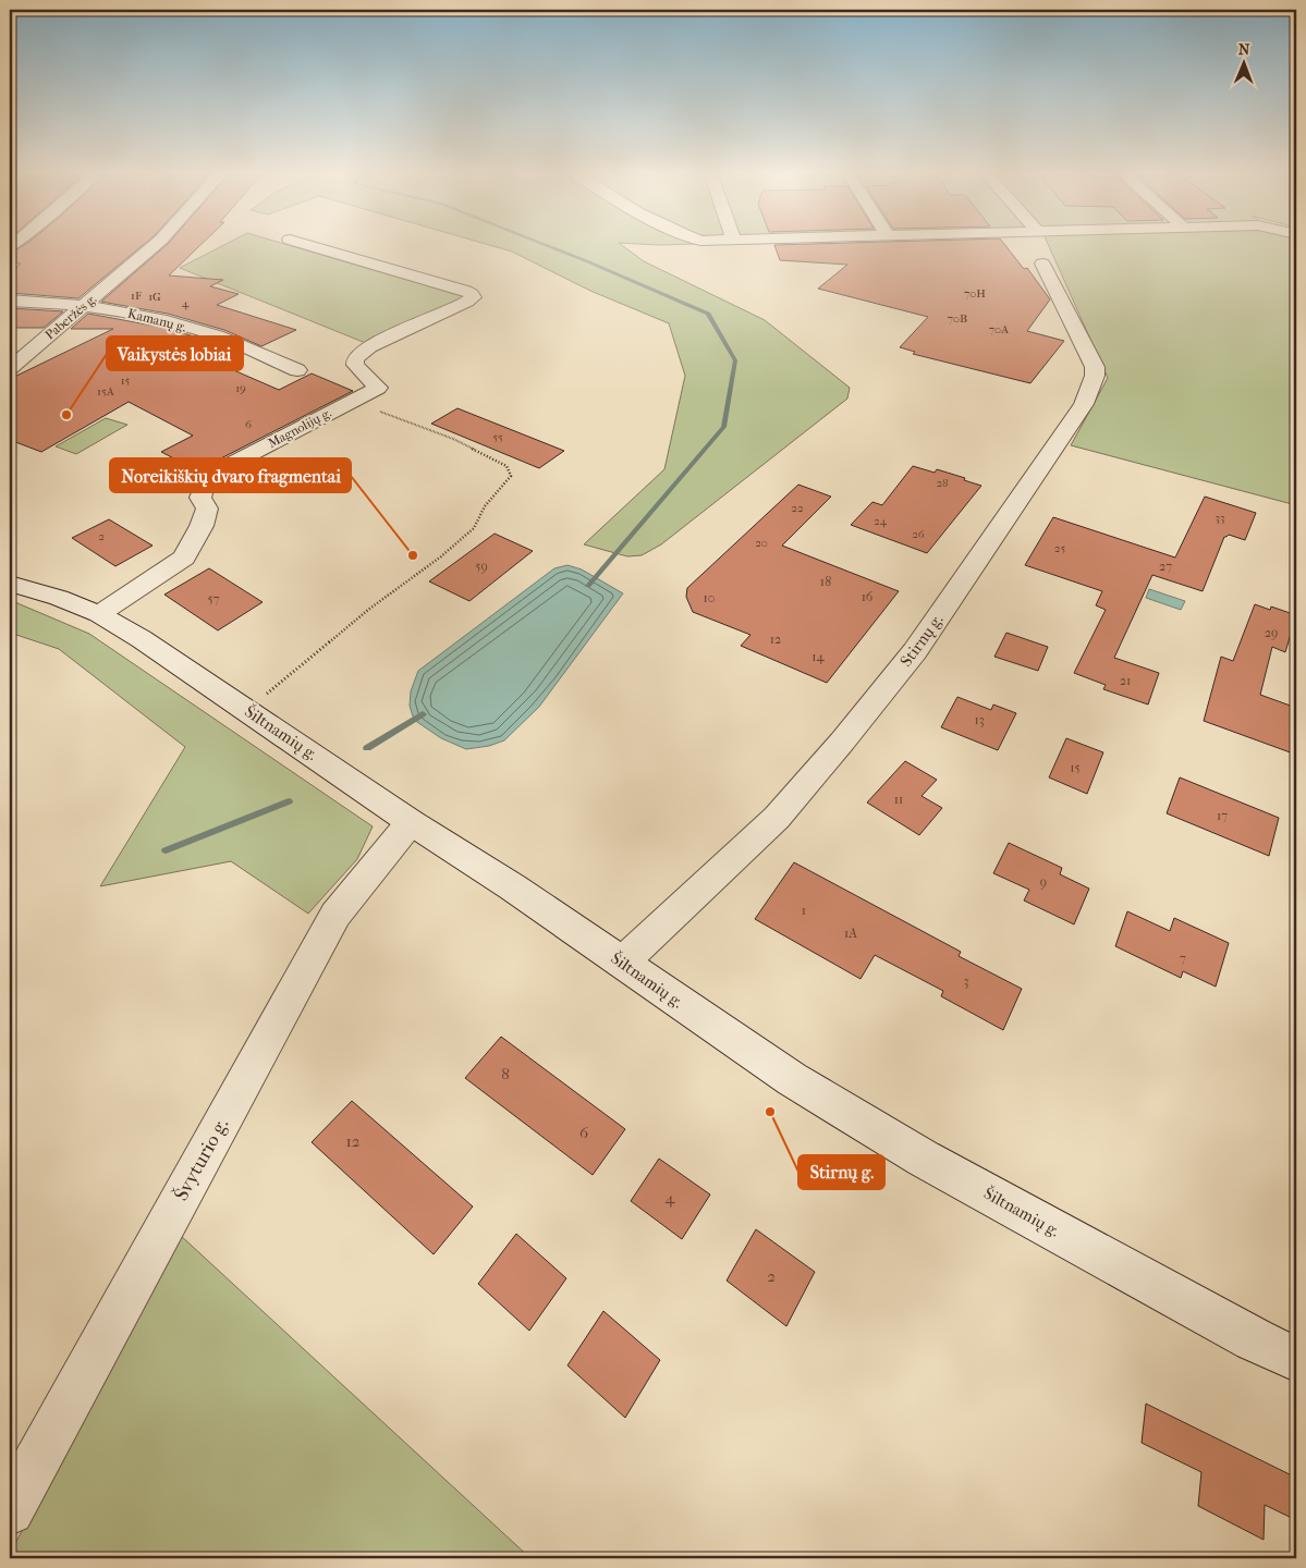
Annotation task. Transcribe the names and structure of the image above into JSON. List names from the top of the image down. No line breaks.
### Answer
{"streets":{"street":["Paberžės g.","Kamanų g.","Magnolijų g.","Stirnų g.","Šiltnamių g.","Švyturio g."]},"crossings":[["Paberžės g.","Kamanų g."],["Magnolijų g.","Šiltnamių g."],["Stirnų g.","Šiltnamių g."],["Šiltnamių g.","Švyturio g."]],"places":["Vaikystės lobiai","Noreikiškių dvaro fragmentai","Stirnų g."],"house_numbers":["70H","1F","1G","4","70B","70A","15","19","15A","6","55","28","22","33","24","26","2","20","25","59","27","18","16","10","57","29","12","14","21","13","15","11","17","9","1","1A","7","3","8","6","12","4","2"],"north":"top"}
